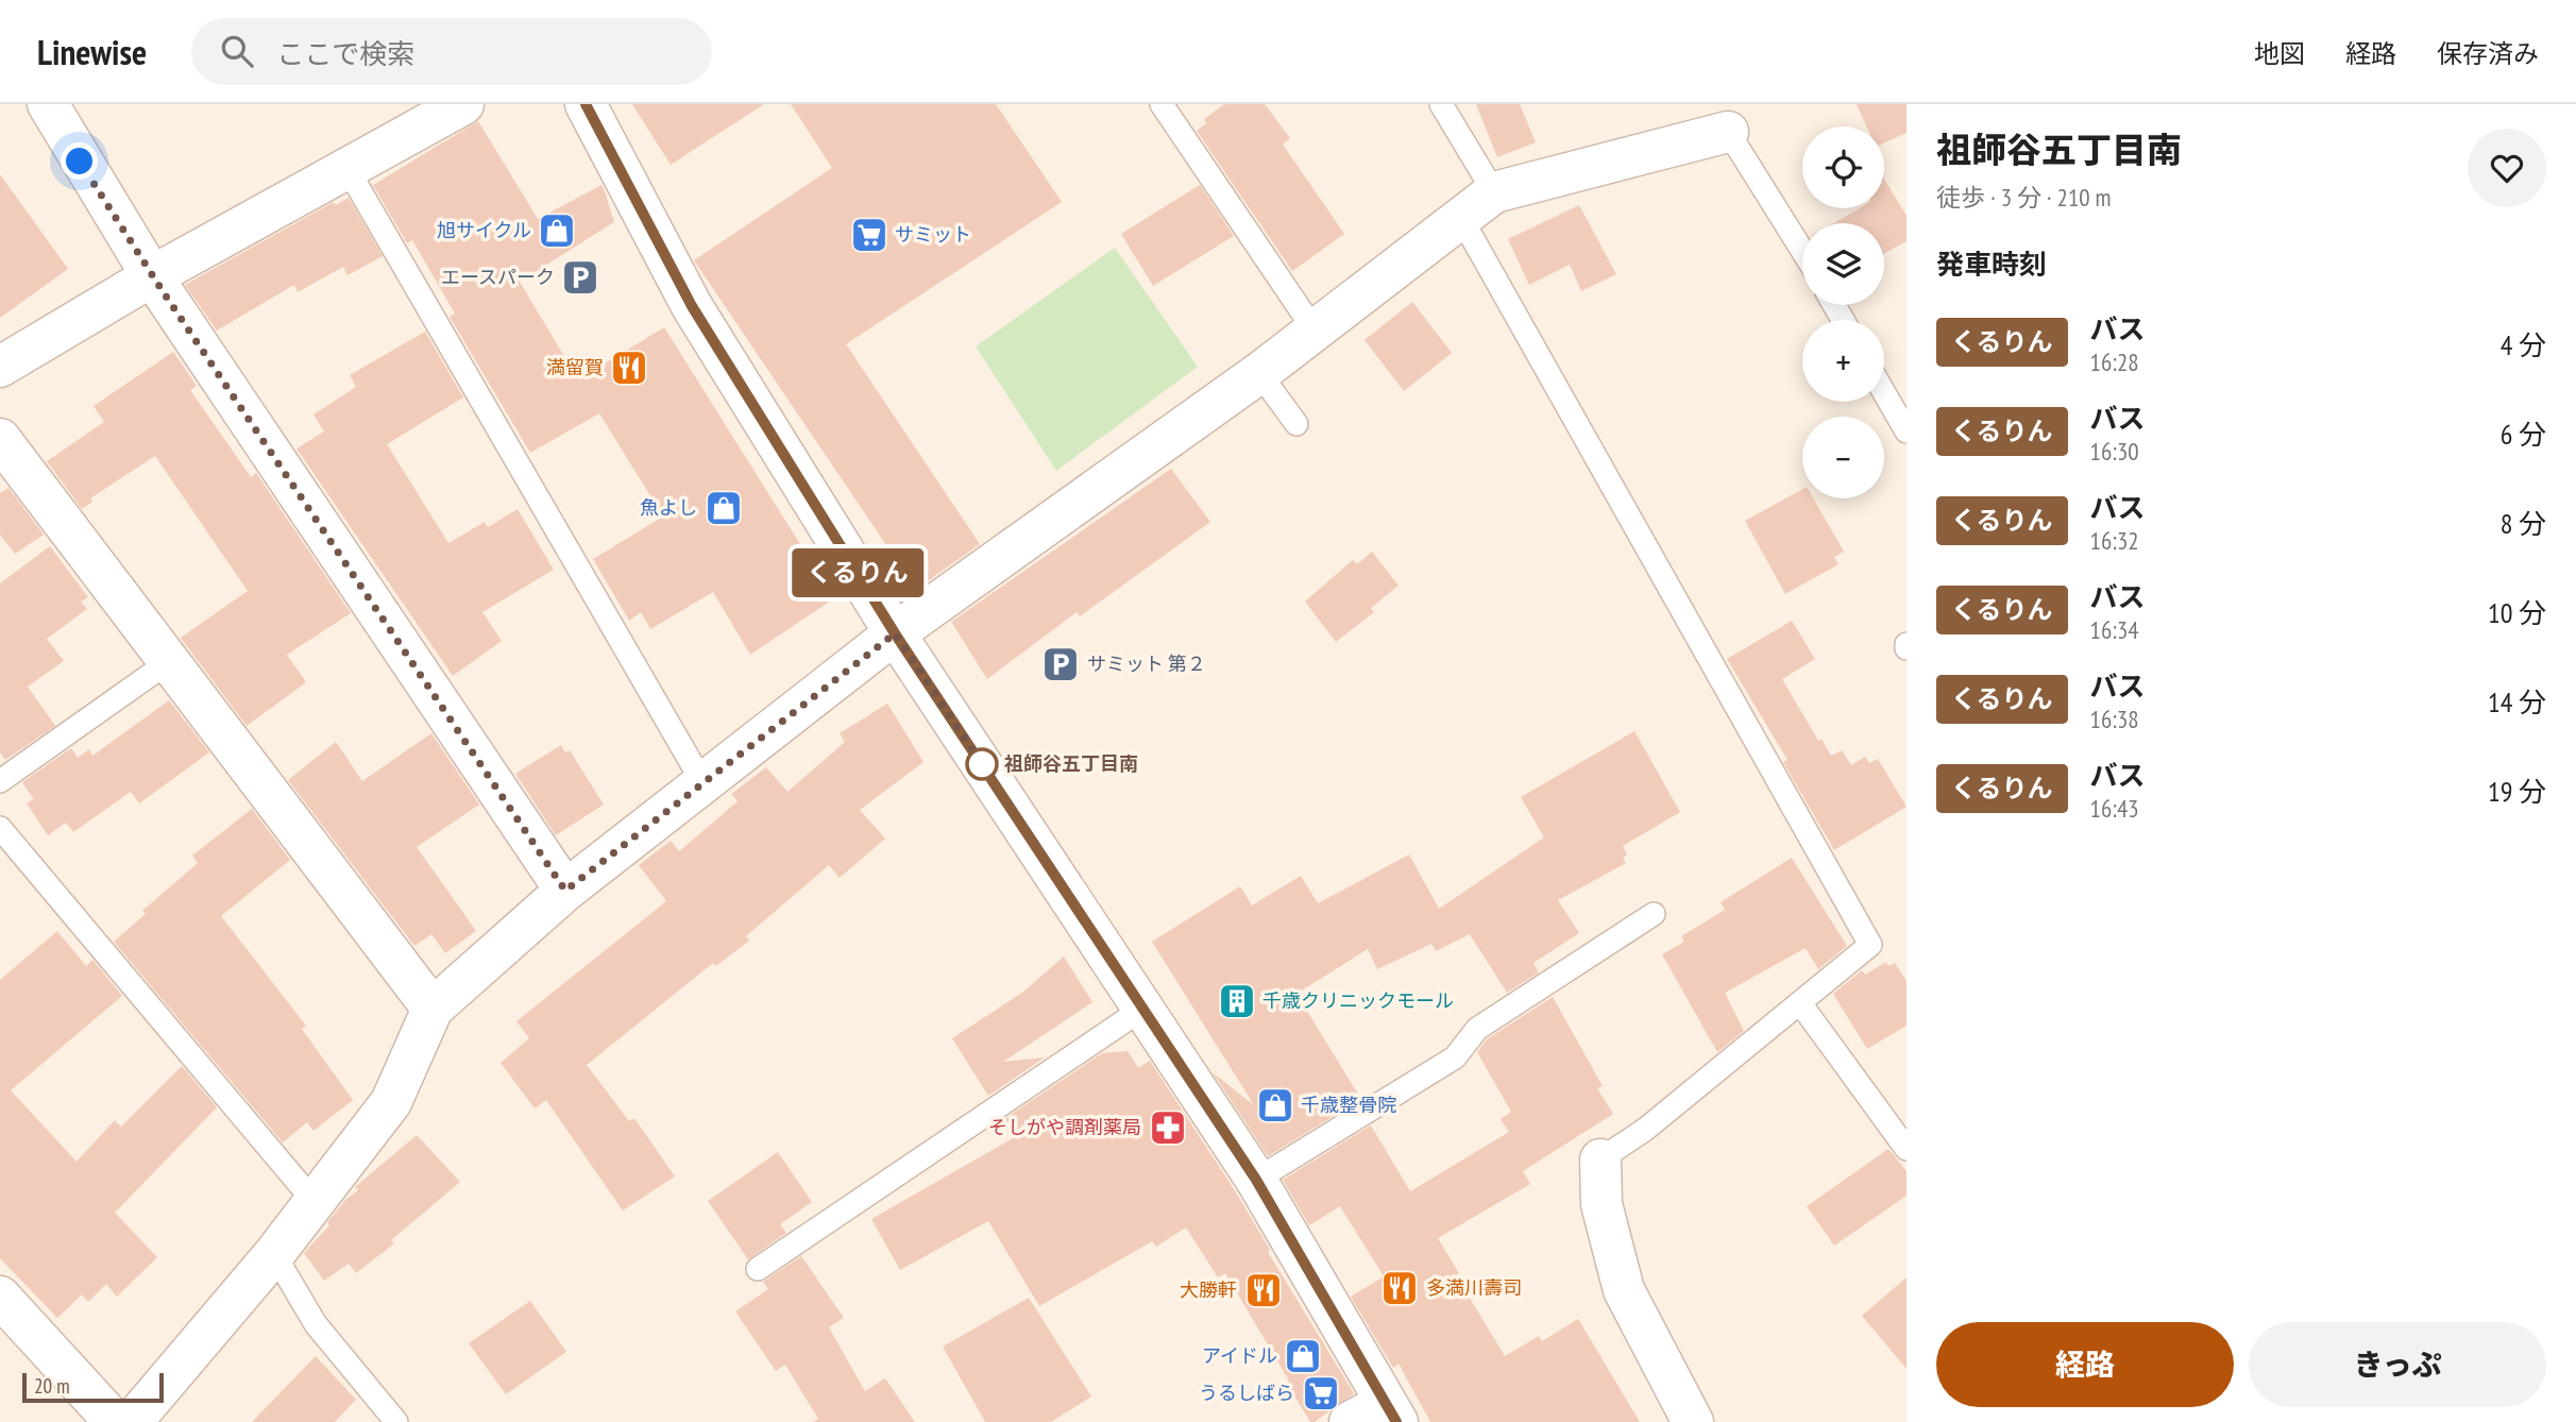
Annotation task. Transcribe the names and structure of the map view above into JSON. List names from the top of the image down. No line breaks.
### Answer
{"places":{"shop":["旭サイクル","魚よし","千歳整骨院","アイドル"],"supermarket":["サミット","うるしばら"],"parking":["エースパーク","サミット 第２"],"restaurant":["満留賀","多満川壽司","大勝軒"],"other":["祖師谷五丁目南"],"building":["千歳クリニックモール"],"pharmacy":["そしがや調剤薬局"]},"lines":["bus line くるりん"],"scale_bar":"20 m","page":{"header":"Linewise","search":"ここで検索","nav":["地図","経路","保存済み"],"on_map":"くるりん","heading":[["祖師谷五丁目南","徒歩 · 3 分 · 210 m"],"発車時刻"],"map_buttons":["+","−"],"list":[{"mark":"くるりん","name":"バス","note":"16:28","value":"4 分"},{"mark":"くるりん","name":"バス","note":"16:30","value":"6 分"},{"mark":"くるりん","name":"バス","note":"16:32","value":"8 分"},{"mark":"くるりん","name":"バス","note":"16:34","value":"10 分"},{"mark":"くるりん","name":"バス","note":"16:38","value":"14 分"},{"mark":"くるりん","name":"バス","note":"16:43","value":"19 分"}],"buttons":["経路","きっぷ"],"scale":"20 m"}}
